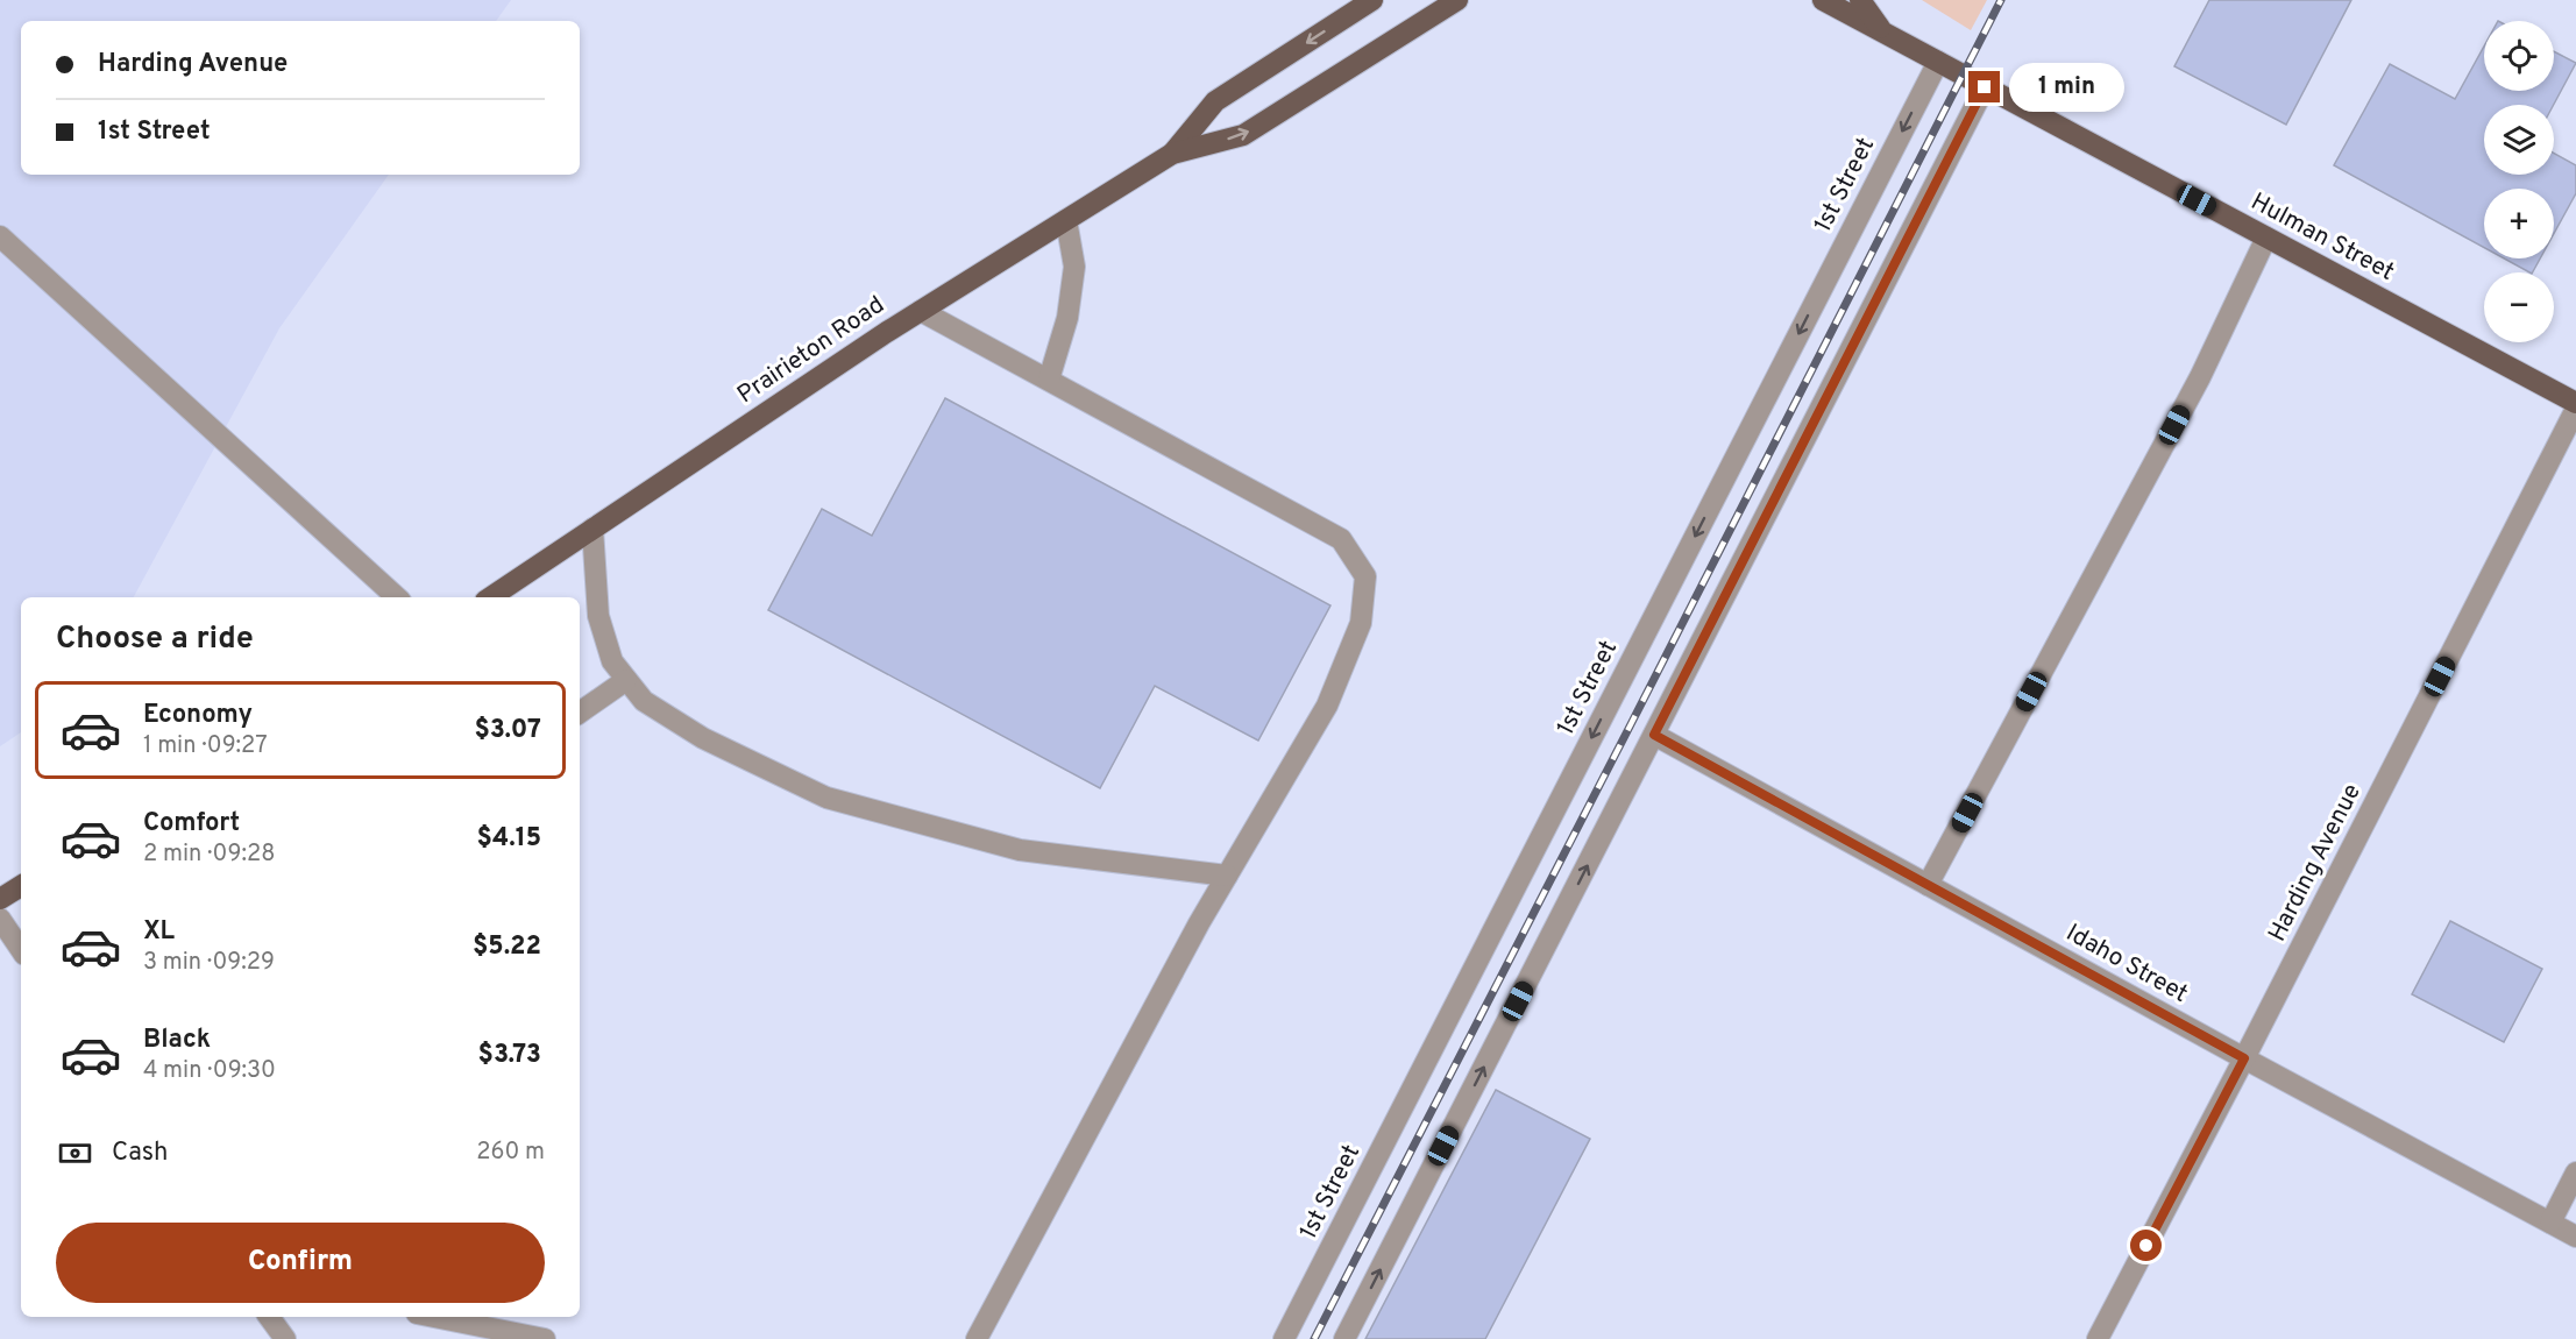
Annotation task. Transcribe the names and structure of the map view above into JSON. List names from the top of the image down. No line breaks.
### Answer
{"streets":{"main road":["Hulman Street","Prairieton Road"],"street":["1st Street","Harding Avenue","Idaho Street"]},"crossings":[["1st Street","Hulman Street"],["Hulman Street","Harding Avenue"],["Harding Avenue","Idaho Street"]],"page":{"map_buttons":["+","−"],"banner":["Harding Avenue","1st Street"],"bubble":"1 min","heading":"Choose a ride","list":[{"name":"Economy","note":"1 min · 09:27","value":"$3.07"},{"name":"Comfort","note":"2 min · 09:28","value":"$4.15"},{"name":"XL","note":"3 min · 09:29","value":"$5.22"},{"name":"Black","note":"4 min · 09:30","value":"$3.73"}],"pay":["Cash","260 m"],"buttons":"Confirm"}}
